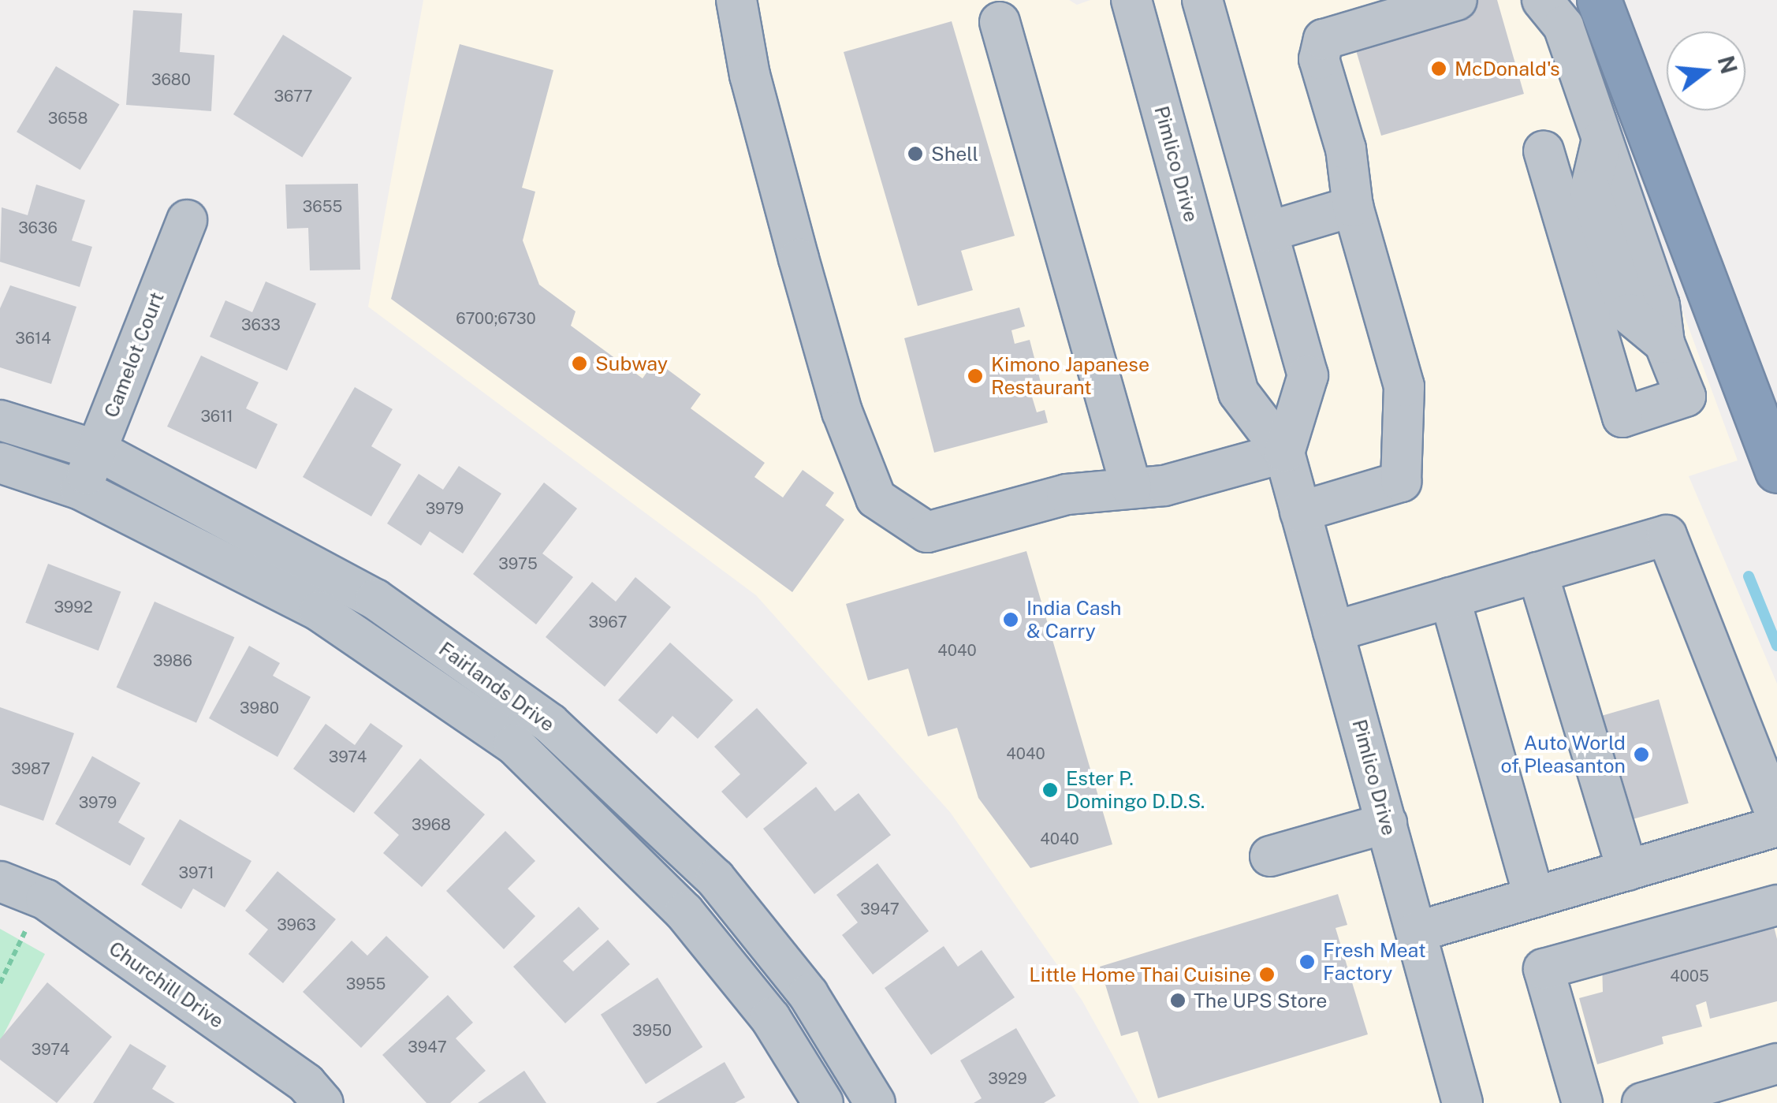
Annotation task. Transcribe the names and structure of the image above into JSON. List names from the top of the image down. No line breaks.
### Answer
{"streets":{"street":["Pimlico Drive","Camelot Court","Fairlands Drive","Churchill Drive"]},"crossings":[["Camelot Court","Fairlands Drive"]],"places":["McDonald's","Shell","Subway","Kimono Japanese Restaurant","India Cash & Carry","Auto World of Pleasanton","Ester P. Domingo D.D.S.","Fresh Meat Factory","Little Home Thai Cuisine","The UPS Store"],"house_numbers":["3680","3677","3658","3655","3636","6700;6730","3633","3614","3611","3979","3975","3992","3967","4040","3986","3980","4040","3974","3987","3979","3968","4040","3971","3947","3963","4005","3955","3950","3947","3974","3929"],"north":"right"}
